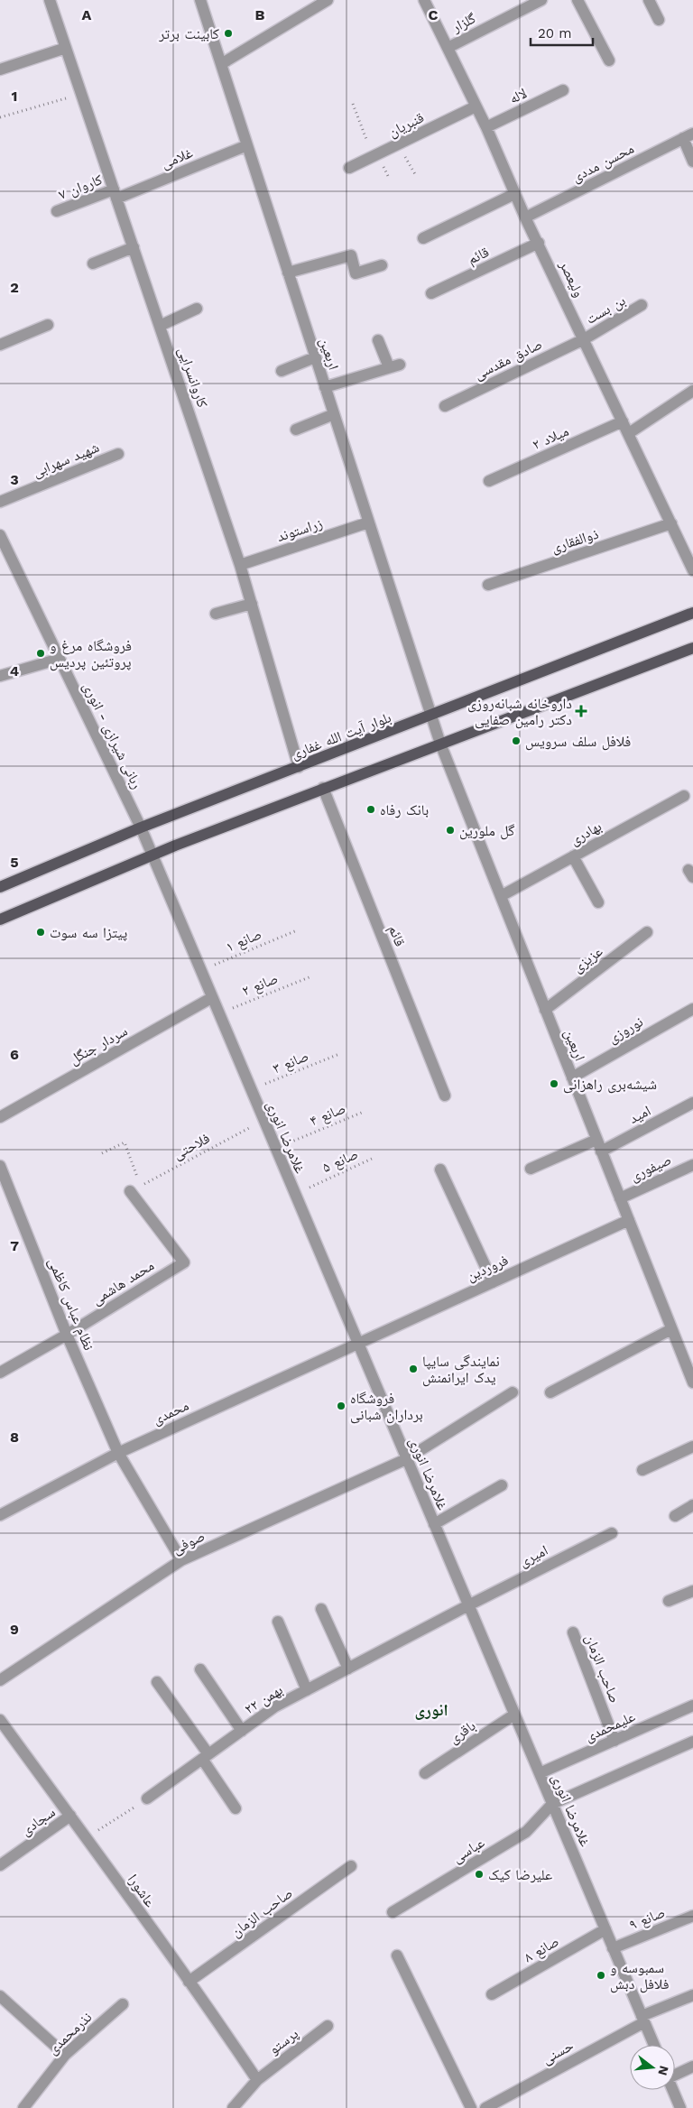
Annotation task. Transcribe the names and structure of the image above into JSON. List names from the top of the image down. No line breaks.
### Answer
{"streets":{"main road":["بلوار آیت الله غفاری"],"street":["گلزار","لاله","قنبریان","غلامی","محسن مددی","کاروان ۷","قائم","ولیعصر","بن بست","اربعین","صادق مقدسی","کاروانسرایی","میلاد ۲","شهید سهرابی","زراستوند","ذوالفقاری","ربانی شیرازی - انوری","بهادری","عزیزی","نوروزی","سردار جنگل","امید","غلامرضا انوری","صیفوری","فروردین","محمد هاشمی","نظام عباس کاظمی","محمدی","صوفی","امیری","صاحب الزمان","۲۲ بهمن","علیمحمدی","باقری","سجادی","عباسی","عاشورا","صانع ۹","صانع ۸","نذرمحمدی","پرستو","حسنی"],"path":["صانع ۱","صانع ۲","صانع ۳","صانع ۴","فلاحتی","صانع ۵"]},"crossings":[["گلزار","ولیعصر"],["لاله","ولیعصر"],["قنبریان","ولیعصر"],["غلامی","کاروان ۷"],["غلامی","اربعین"],["غلامی","کاروانسرایی"],["محسن مددی","ولیعصر"],["کاروان ۷","کاروانسرایی"],["قائم","ولیعصر"],["ولیعصر","بن بست"],["ولیعصر","صادق مقدسی"],["ولیعصر","میلاد ۲"],["ولیعصر","ذوالفقاری"],["بن بست","صادق مقدسی"],["اربعین","زراستوند"],["اربعین","بلوار آیت الله غفاری"],["اربعین","بهادری"],["اربعین","عزیزی"],["اربعین","نوروزی"],["اربعین","امید"],["اربعین","صیفوری"],["اربعین","فروردین"],["کاروانسرایی","زراستوند"],["کاروانسرایی","بلوار آیت الله غفاری"],["ربانی شیرازی - انوری","بلوار آیت الله غفاری"],["ربانی شیرازی - انوری","غلامرضا انوری"],["صانع ۱","غلامرضا انوری"],["صانع ۲","غلامرضا انوری"],["سردار جنگل","غلامرضا انوری"],["صانع ۳","غلامرضا انوری"],["صانع ۴","غلامرضا انوری"],["غلامرضا انوری","فلاحتی"],["غلامرضا انوری","صانع ۵"],["غلامرضا انوری","فروردین"],["غلامرضا انوری","محمدی"],["غلامرضا انوری","صوفی"],["غلامرضا انوری","امیری"],["غلامرضا انوری","۲۲ بهمن"],["غلامرضا انوری","علیمحمدی"],["غلامرضا انوری","باقری"],["غلامرضا انوری","عباسی"],["غلامرضا انوری","صانع ۹"],["غلامرضا انوری","صانع ۸"],["غلامرضا انوری","حسنی"],["فلاحتی","محمد هاشمی"],["فروردین","محمدی"],["محمد هاشمی","نظام عباس کاظمی"],["نظام عباس کاظمی","محمدی"],["نظام عباس کاظمی","صوفی"],["امیری","۲۲ بهمن"],["صاحب الزمان","علیمحمدی"],["صاحب الزمان","عاشورا"],["سجادی","عاشورا"],["عاشورا","پرستو"]],"districts":["انوری"],"places":{"other":["کابینت برتر","فروشگاه مرغ و پروتئین پردیس","فلافل سلف سرویس","بانک رفاه","گل ملورین","پیتزا سه سوت","شیشه‌بری راهزانی","نمایندگی سایپا یدک ایرانمنش","فروشگاه برداران شبانی","علیرضا کیک","سمبوسه و فلافل دبش"],"health":["داروخانه شبانه‌روزی دکتر رامین صفایی"]},"scale_bar":"20 m","north":"right","grid":{"columns":["A","B","C"],"rows":["1","2","3","4","5","6","7","8","9"]}}
